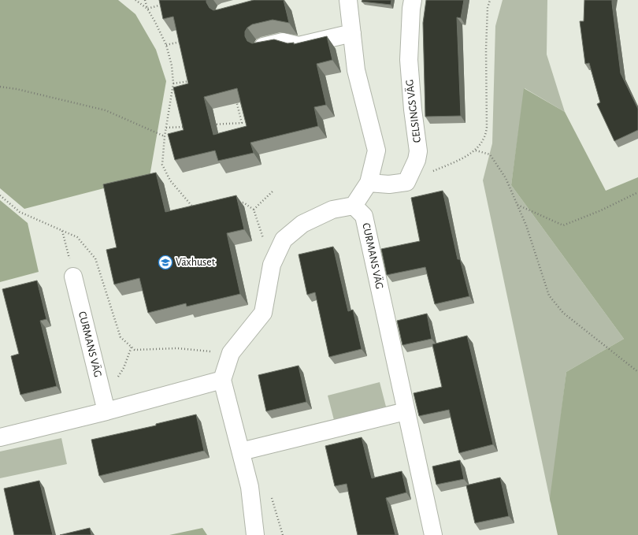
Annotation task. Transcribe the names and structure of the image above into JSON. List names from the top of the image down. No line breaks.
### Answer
{"streets":{"street":["CELSINGS VÄG","CURMANS VÄG"]},"places":{"school or university":["Växhuset"]}}
